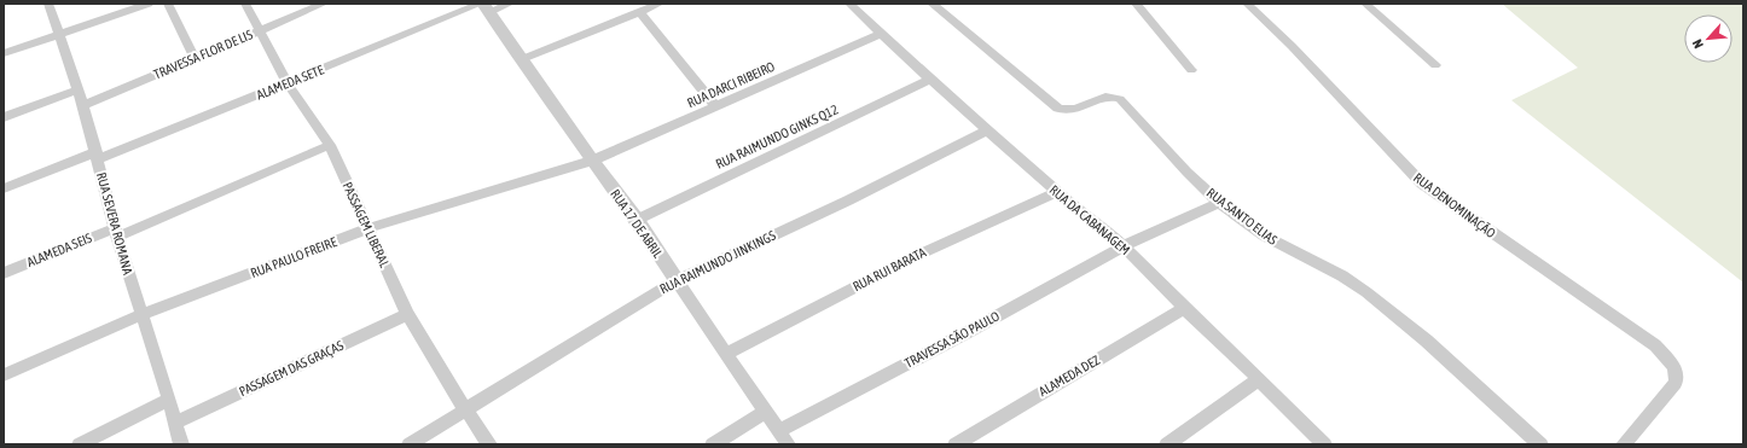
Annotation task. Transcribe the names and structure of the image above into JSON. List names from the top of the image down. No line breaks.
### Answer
{"streets":{"street":["TRAVESSA FLOR DE LIS","ALAMEDA SETE","RUA DARCI RIBEIRO","RUA RAIMUNDO GINKS Q12","RUA DENOMINAÇÃO","RUA SANTO ELIAS","RUA DA CABANAGEM","RUA SEVERA ROMANA","RUA 17 DE ABRIL","PASSAGEM LIBERAL","ALAMEDA SEIS","RUA PAULO FREIRE","RUA RAIMUNDO JINKINGS","RUA RUI BARATA","TRAVESSA SÃO PAULO","PASSAGEM DAS GRAÇAS","ALAMEDA DEZ"]},"crossings":[["TRAVESSA FLOR DE LIS","RUA SEVERA ROMANA"],["TRAVESSA FLOR DE LIS","PASSAGEM LIBERAL"],["ALAMEDA SETE","RUA SEVERA ROMANA"],["ALAMEDA SETE","RUA 17 DE ABRIL"],["ALAMEDA SETE","PASSAGEM LIBERAL"],["RUA DARCI RIBEIRO","RUA DA CABANAGEM"],["RUA DARCI RIBEIRO","RUA 17 DE ABRIL"],["RUA DARCI RIBEIRO","RUA PAULO FREIRE"],["RUA RAIMUNDO GINKS Q12","RUA DA CABANAGEM"],["RUA RAIMUNDO GINKS Q12","RUA 17 DE ABRIL"],["RUA SANTO ELIAS","TRAVESSA SÃO PAULO"],["RUA DA CABANAGEM","RUA RAIMUNDO JINKINGS"],["RUA DA CABANAGEM","RUA RUI BARATA"],["RUA DA CABANAGEM","TRAVESSA SÃO PAULO"],["RUA DA CABANAGEM","ALAMEDA DEZ"],["RUA SEVERA ROMANA","ALAMEDA SEIS"],["RUA SEVERA ROMANA","RUA PAULO FREIRE"],["RUA SEVERA ROMANA","PASSAGEM DAS GRAÇAS"],["RUA 17 DE ABRIL","RUA PAULO FREIRE"],["RUA 17 DE ABRIL","RUA RAIMUNDO JINKINGS"],["RUA 17 DE ABRIL","RUA RUI BARATA"],["RUA 17 DE ABRIL","TRAVESSA SÃO PAULO"],["PASSAGEM LIBERAL","RUA PAULO FREIRE"],["PASSAGEM LIBERAL","RUA RAIMUNDO JINKINGS"],["PASSAGEM LIBERAL","PASSAGEM DAS GRAÇAS"]],"north":"bottom left"}
